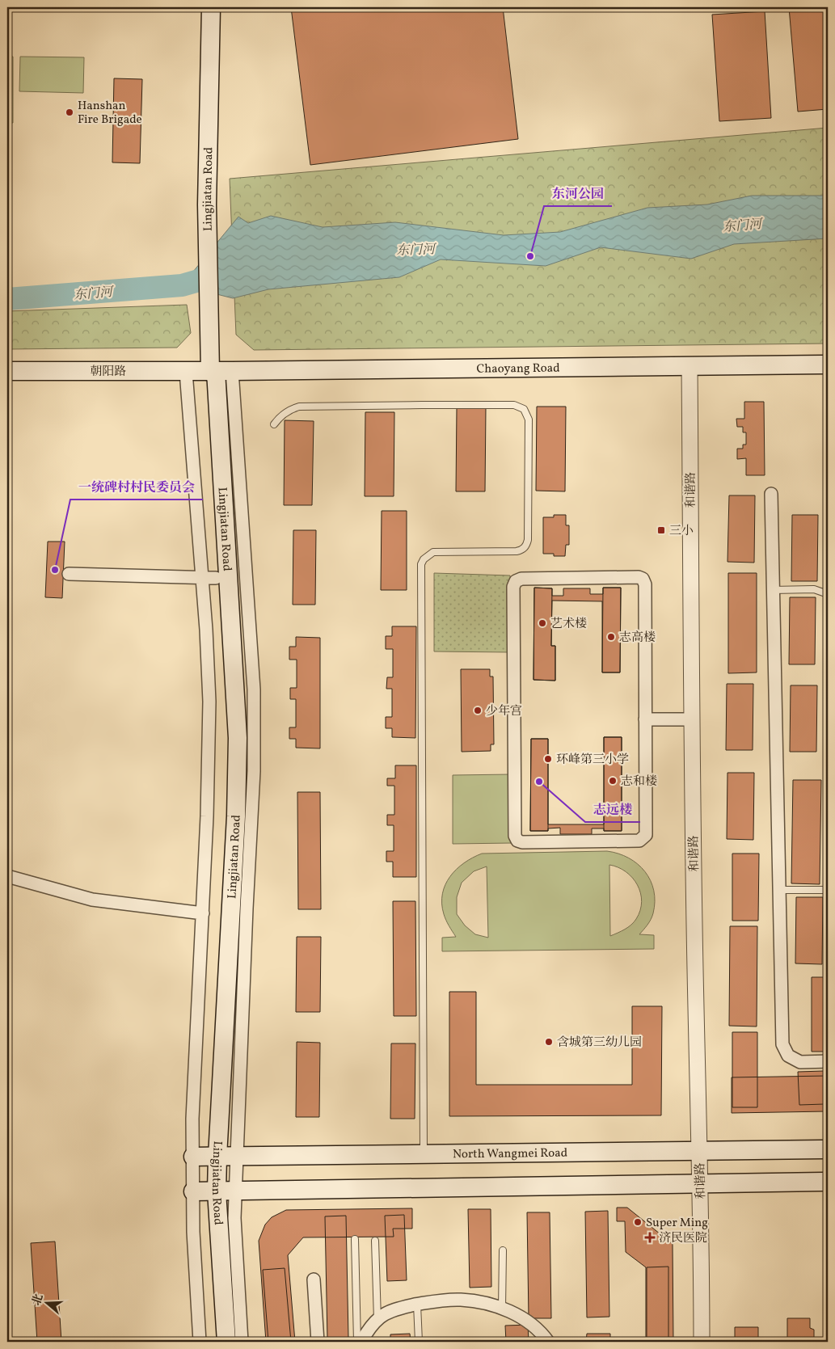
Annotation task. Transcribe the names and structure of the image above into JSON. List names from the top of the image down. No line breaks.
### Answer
{"streets":{"main road":["Lingjiatan Road","Chaoyang Road","朝阳路","North Wangmei Road"],"street":["和谐路"]},"crossings":[["Lingjiatan Road","Chaoyang Road"],["Lingjiatan Road","朝阳路"],["Lingjiatan Road","North Wangmei Road"],["Chaoyang Road","朝阳路"],["Chaoyang Road","和谐路"],["和谐路","North Wangmei Road"]],"water":["东门河"],"places":{"other":["Hanshan Fire Brigade","东河公园","一统碑村村民委员会","艺术楼","志高楼","少年宫","环峰第三小学","志和楼","志远楼","含城第三幼儿园","Super Ming"],"transit":["三小"],"health":["济民医院"]},"north":"left"}
